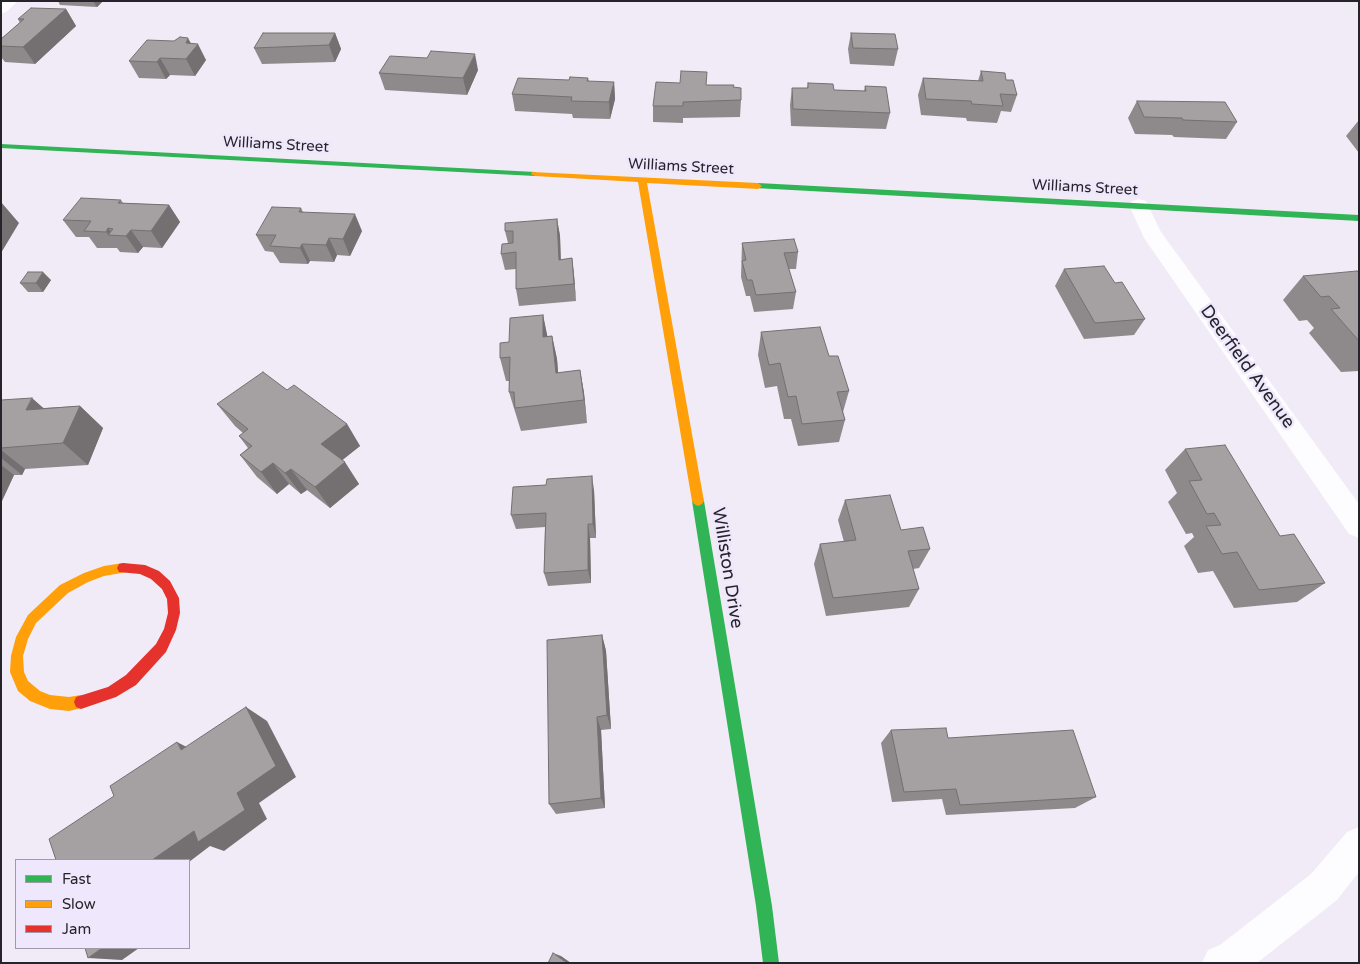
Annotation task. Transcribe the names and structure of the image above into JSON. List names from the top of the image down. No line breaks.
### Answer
{"streets":{"main road":["Williams Street","Williston Drive"],"street":["Deerfield Avenue"]},"crossings":[["Williams Street","Deerfield Avenue"],["Williams Street","Williston Drive"]],"legend":["Fast","Slow","Jam"]}
